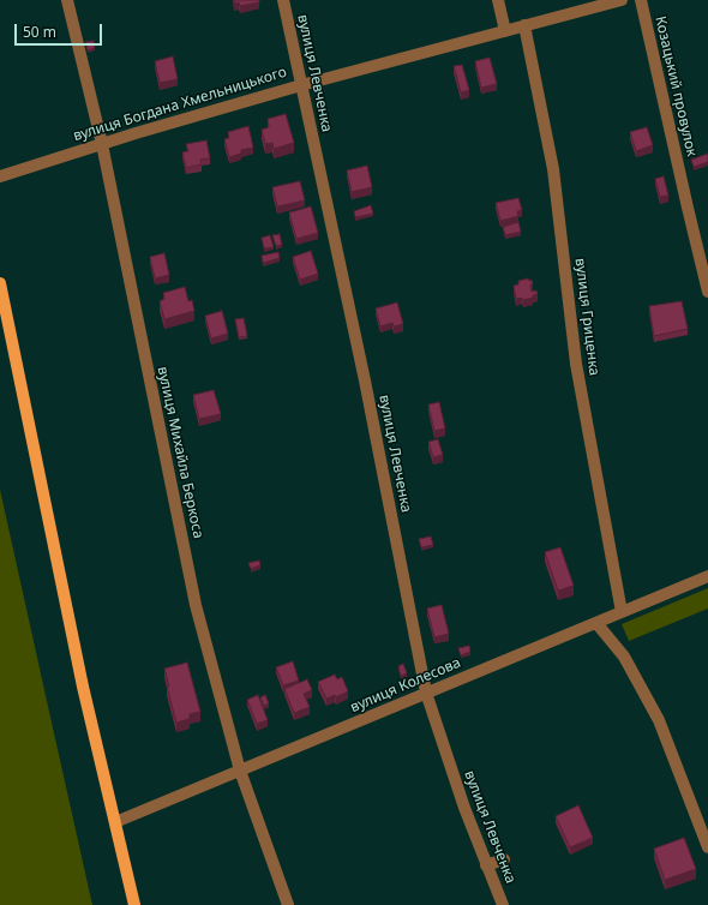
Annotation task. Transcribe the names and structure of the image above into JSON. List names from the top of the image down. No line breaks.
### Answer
{"streets":{"street":["вулиця Левченка","Козацький провулок","вулиця Богдана Хмельницького","вулиця Гриценка","вулиця Михайла Беркоса","вулиця Колесова"]},"crossings":[["вулиця Левченка","вулиця Богдана Хмельницького"],["вулиця Левченка","вулиця Колесова"],["вулиця Богдана Хмельницького","вулиця Гриценка"],["вулиця Богдана Хмельницького","вулиця Михайла Беркоса"],["вулиця Гриценка","вулиця Колесова"],["вулиця Михайла Беркоса","вулиця Колесова"]],"scale_bar":"50 m"}
